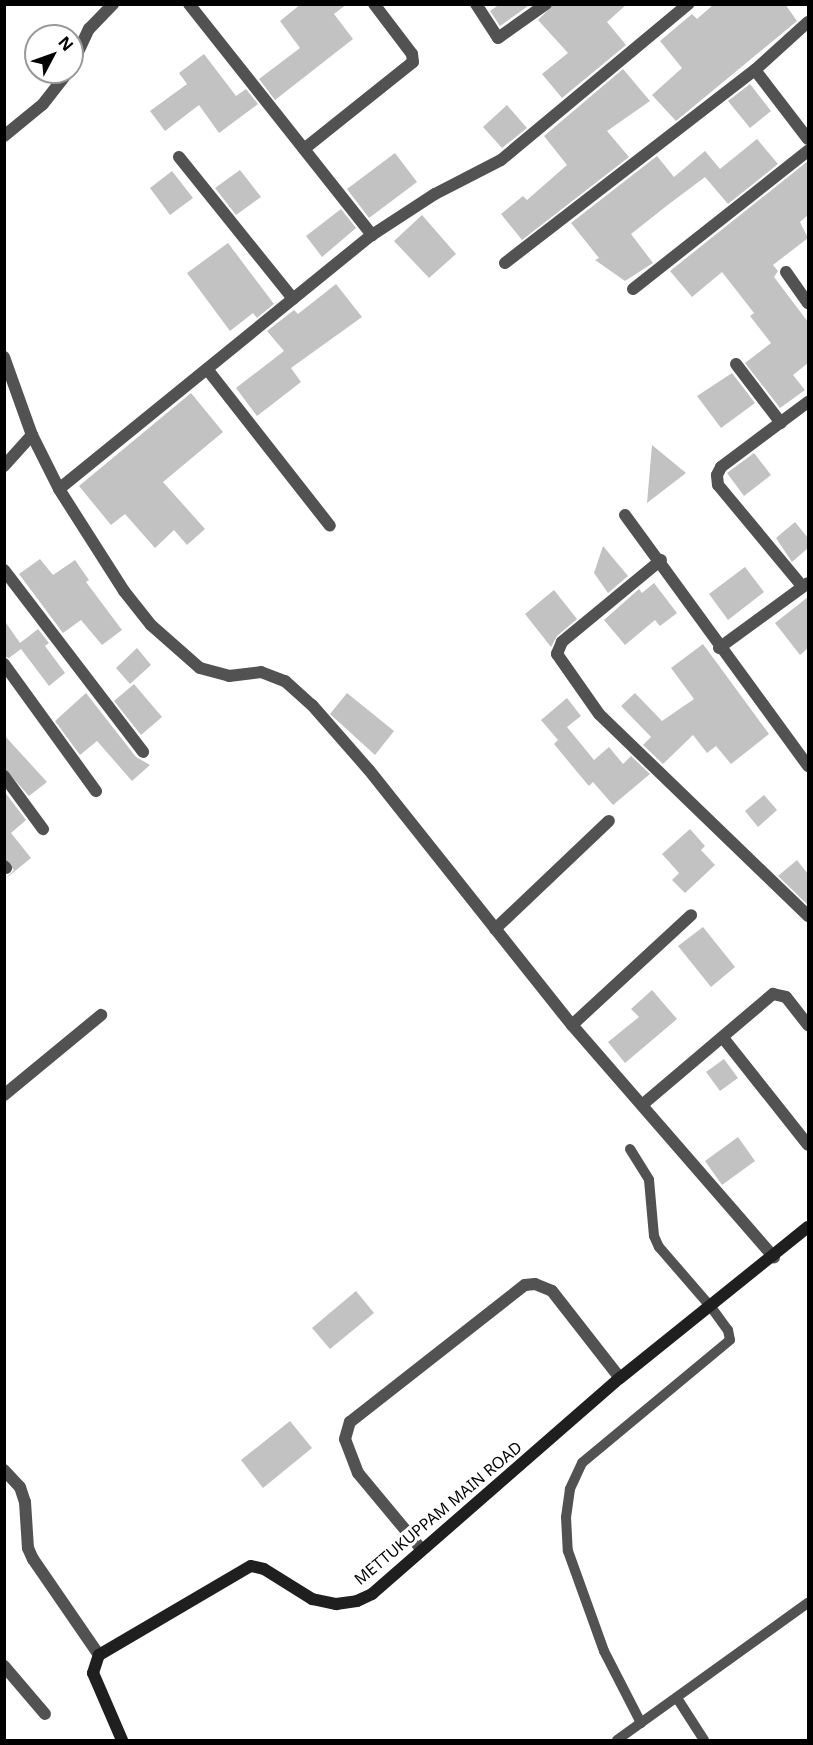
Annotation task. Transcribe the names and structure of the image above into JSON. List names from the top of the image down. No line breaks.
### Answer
{"streets":{"main road":["METTUKUPPAM MAIN ROAD"]},"north":"top right"}
